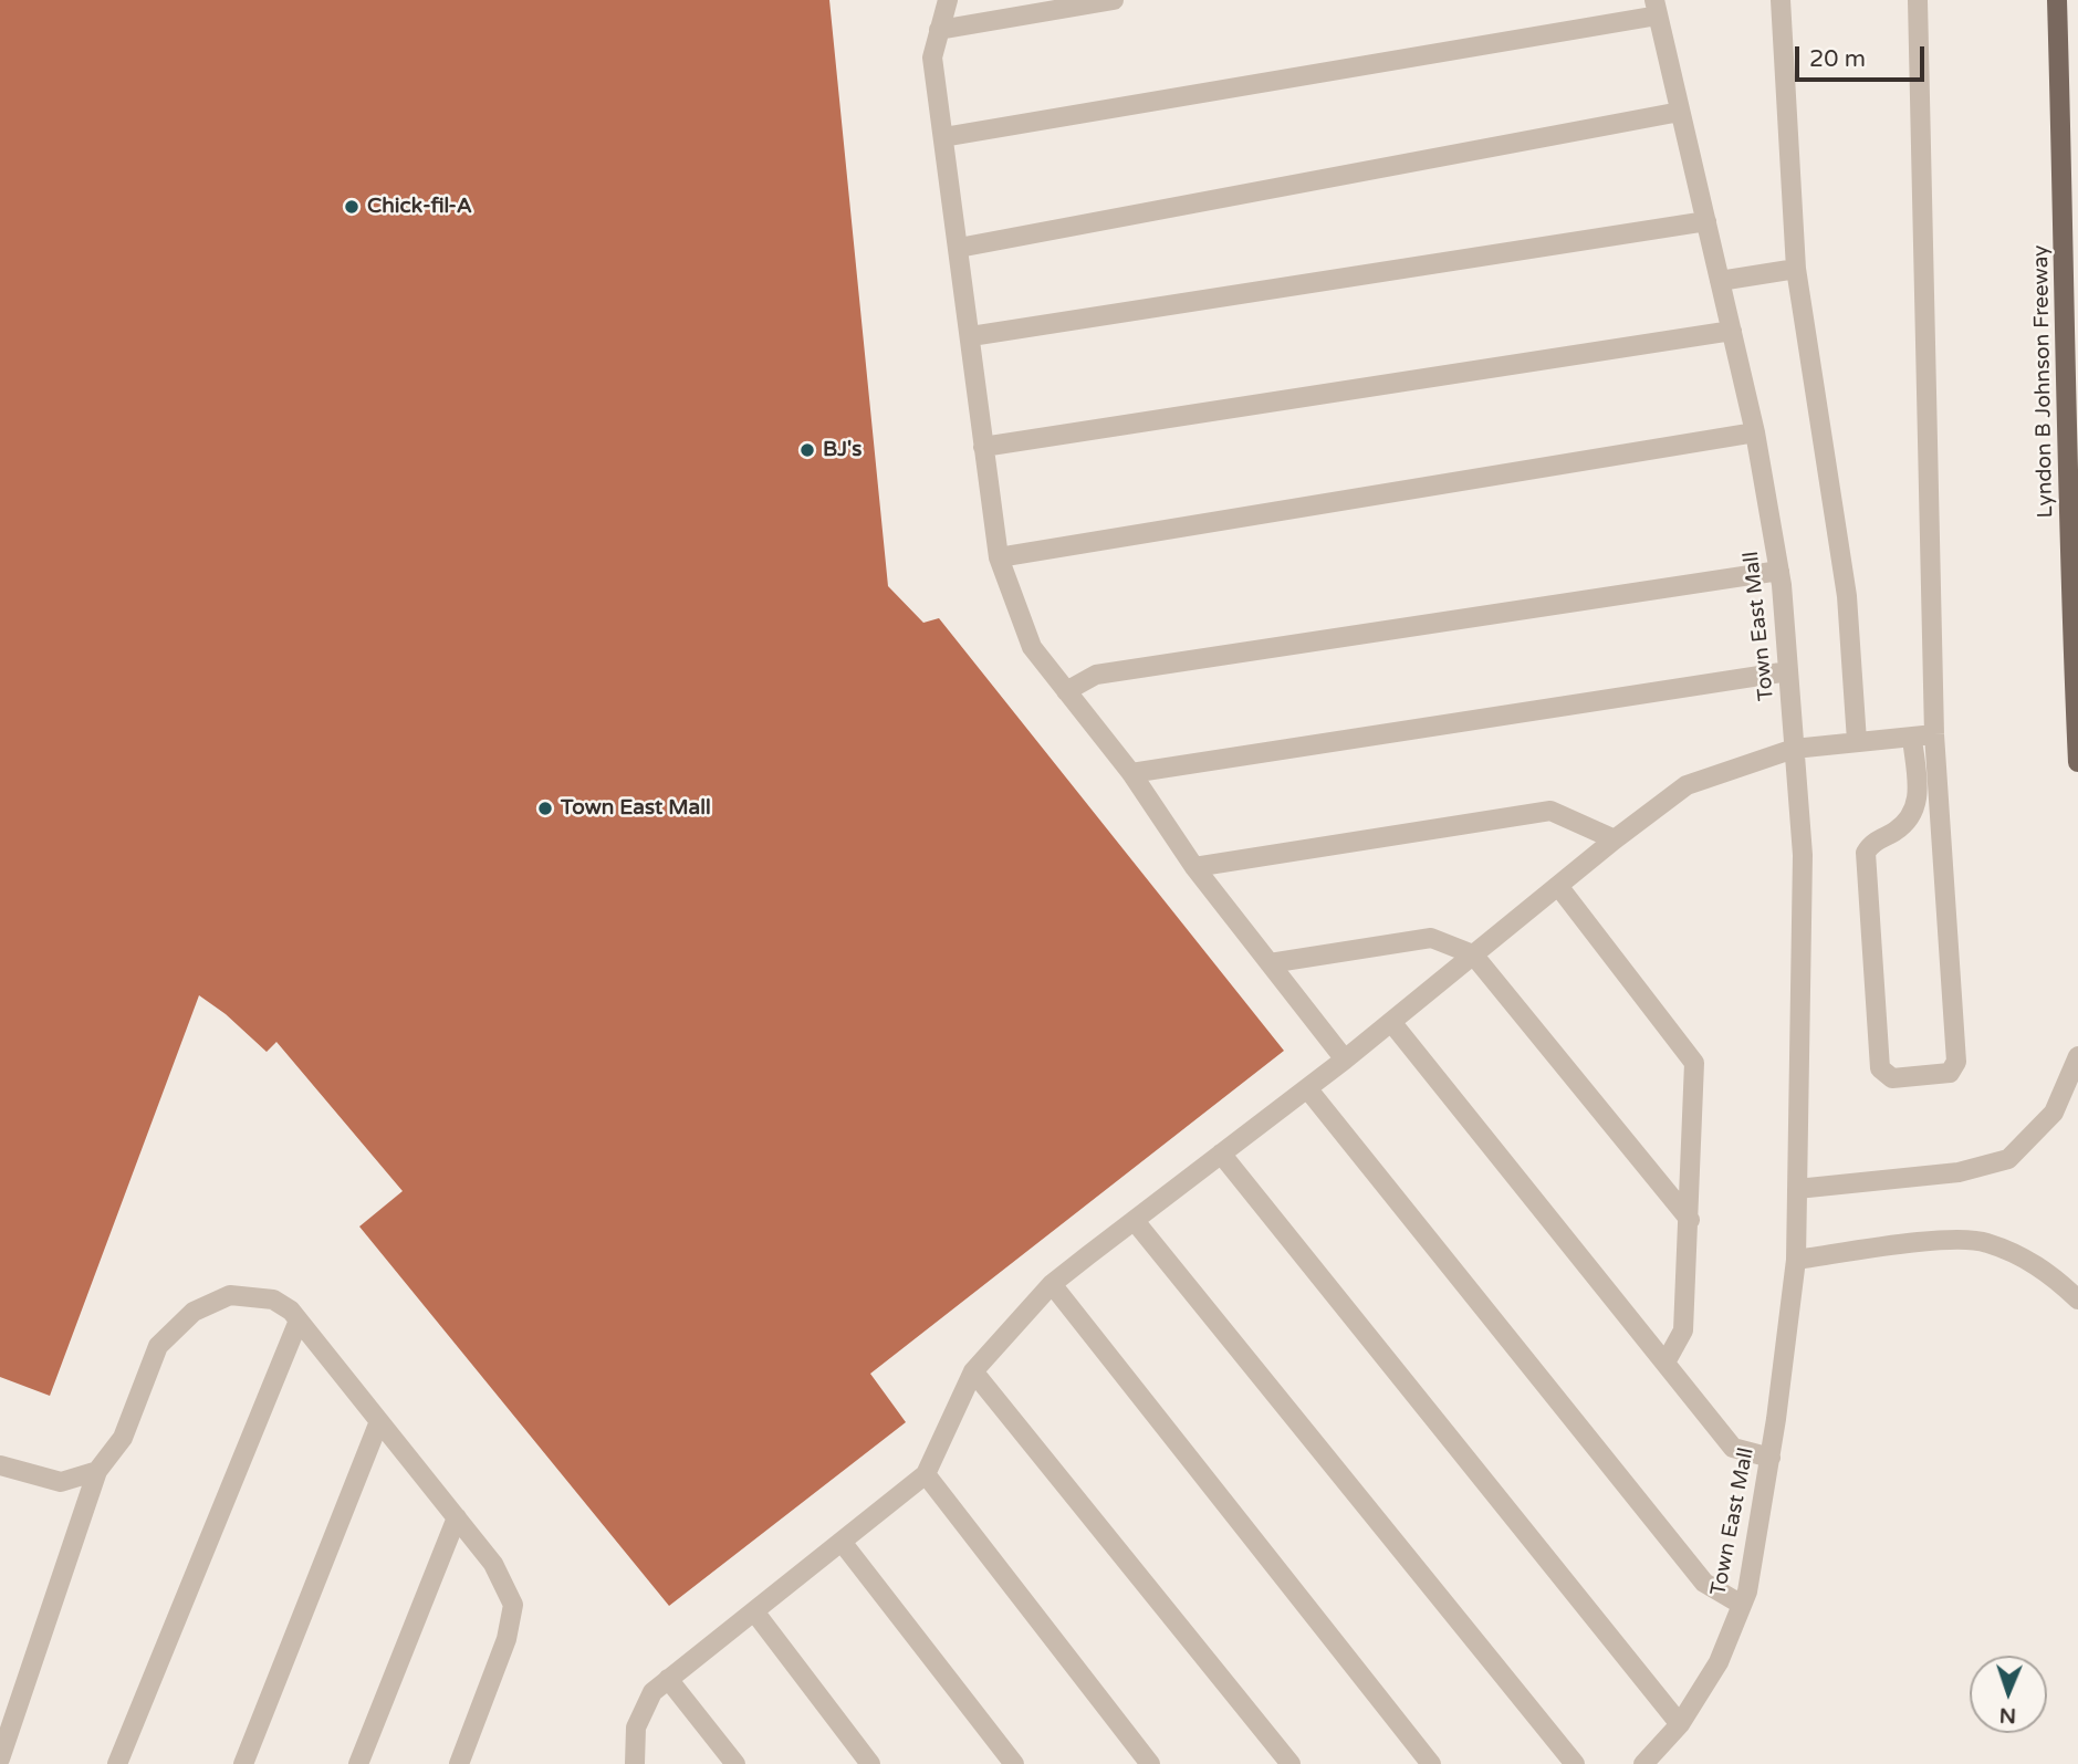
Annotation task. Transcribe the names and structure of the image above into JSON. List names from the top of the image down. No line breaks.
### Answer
{"streets":{"main road":["Lyndon B Johnson Freeway"],"street":["Town East Mall"]},"places":["Chick-fil-A","BJ's","Town East Mall"],"scale_bar":"20 m","north":"bottom"}
